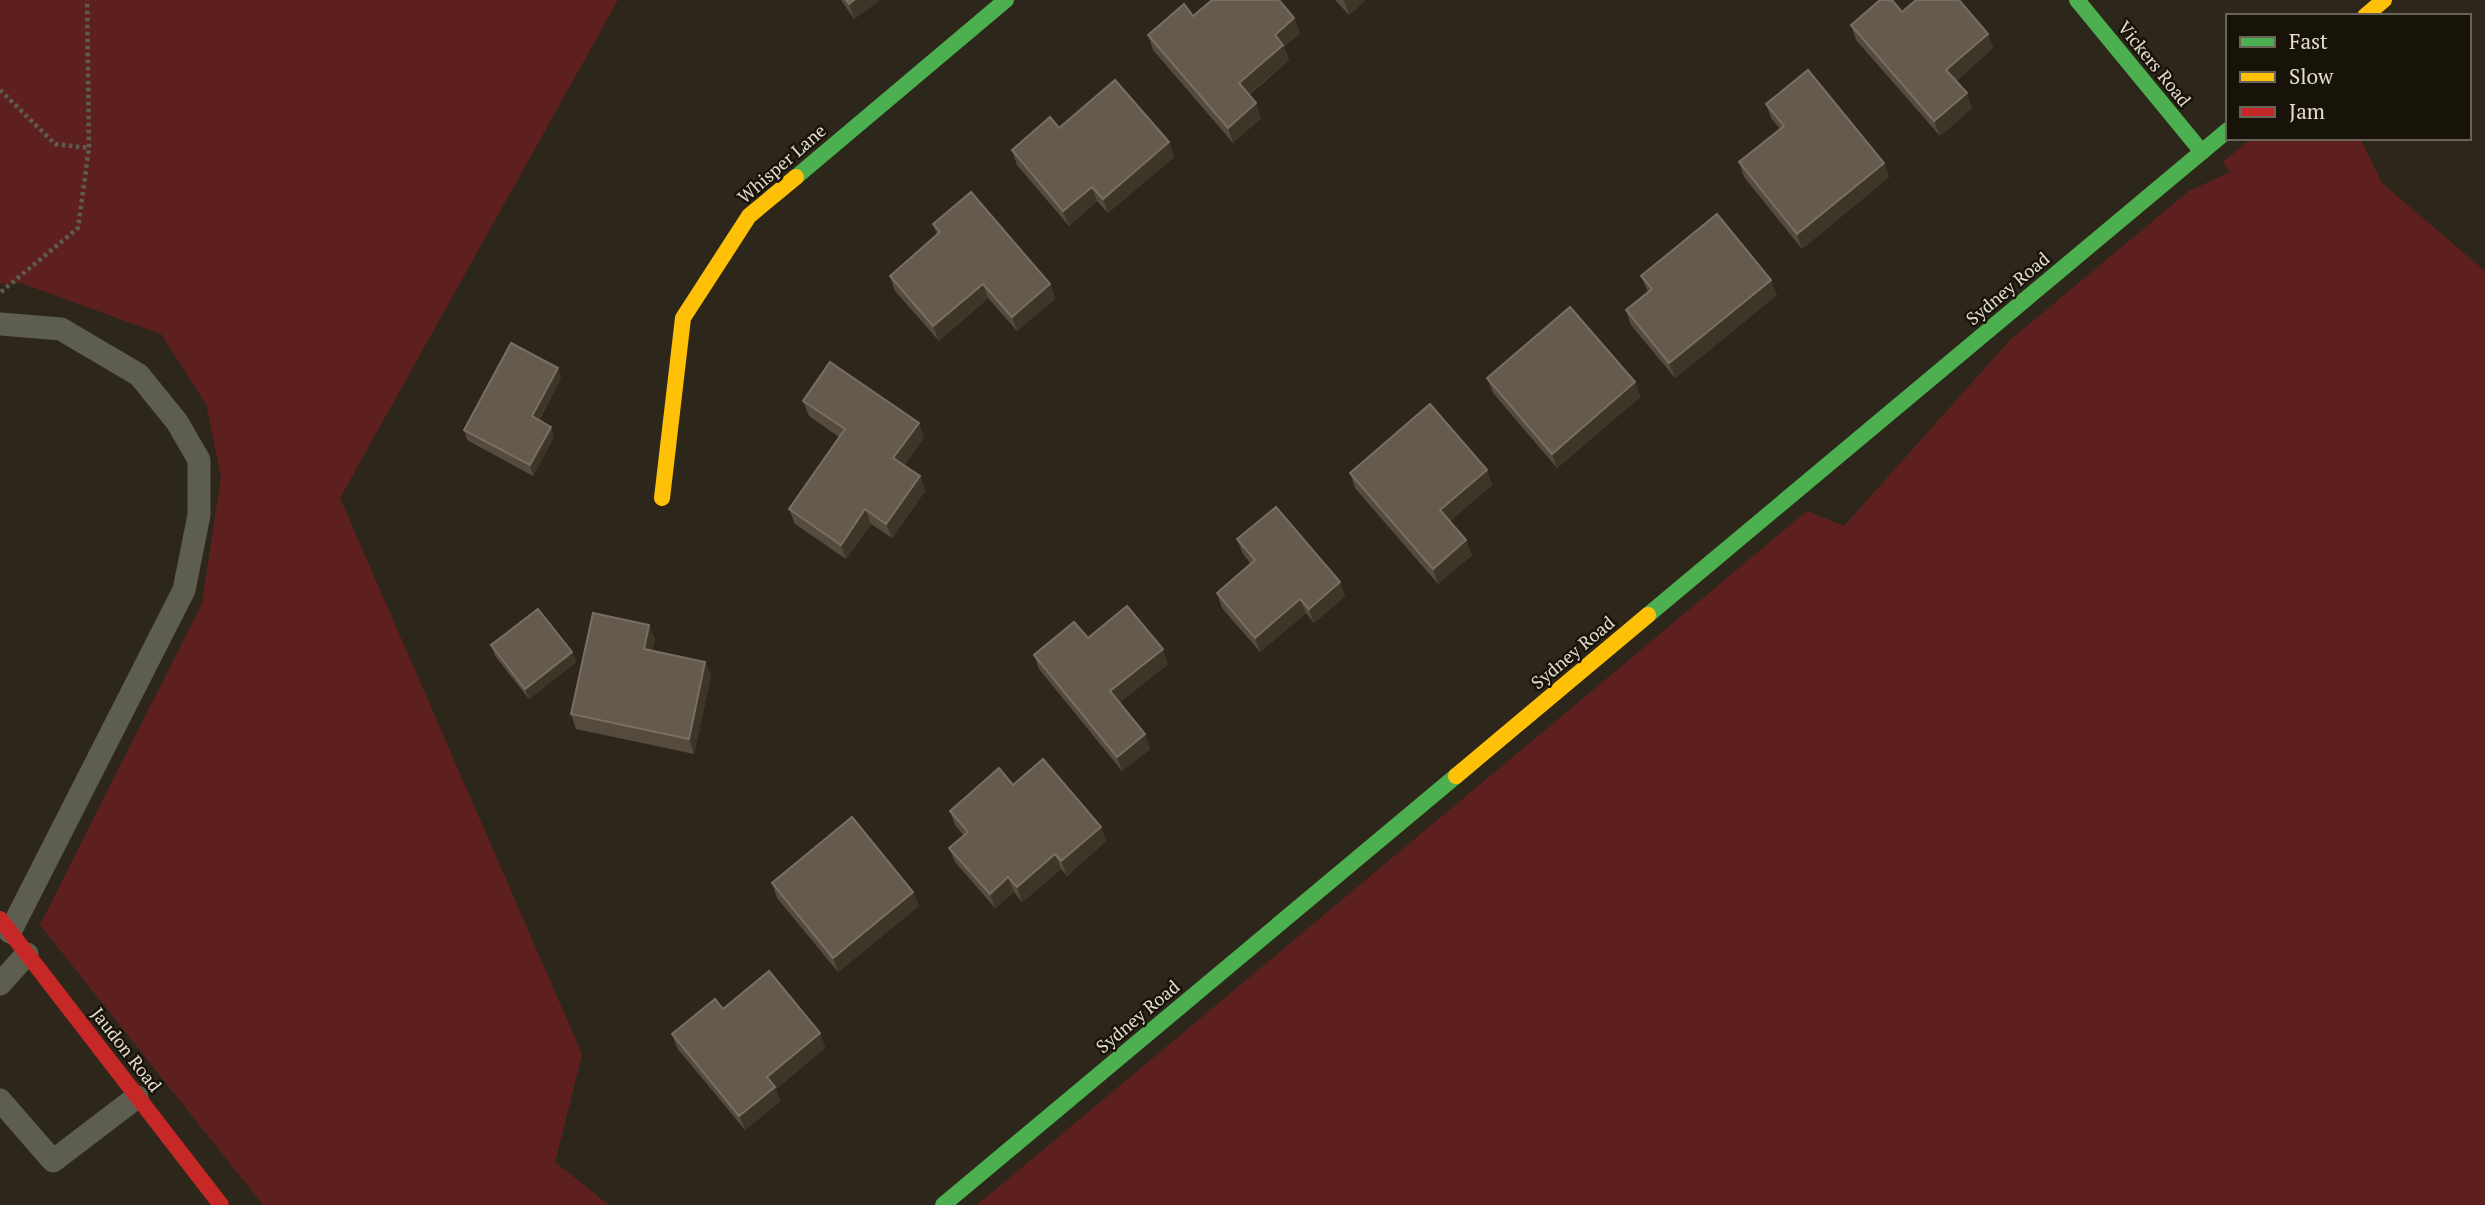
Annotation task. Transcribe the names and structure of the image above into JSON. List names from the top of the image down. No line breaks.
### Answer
{"streets":{"street":["Vickers Road","Whisper Lane","Sydney Road","Jaudon Road"]},"crossings":[["Vickers Road","Sydney Road"]],"legend":["Fast","Slow","Jam"]}
